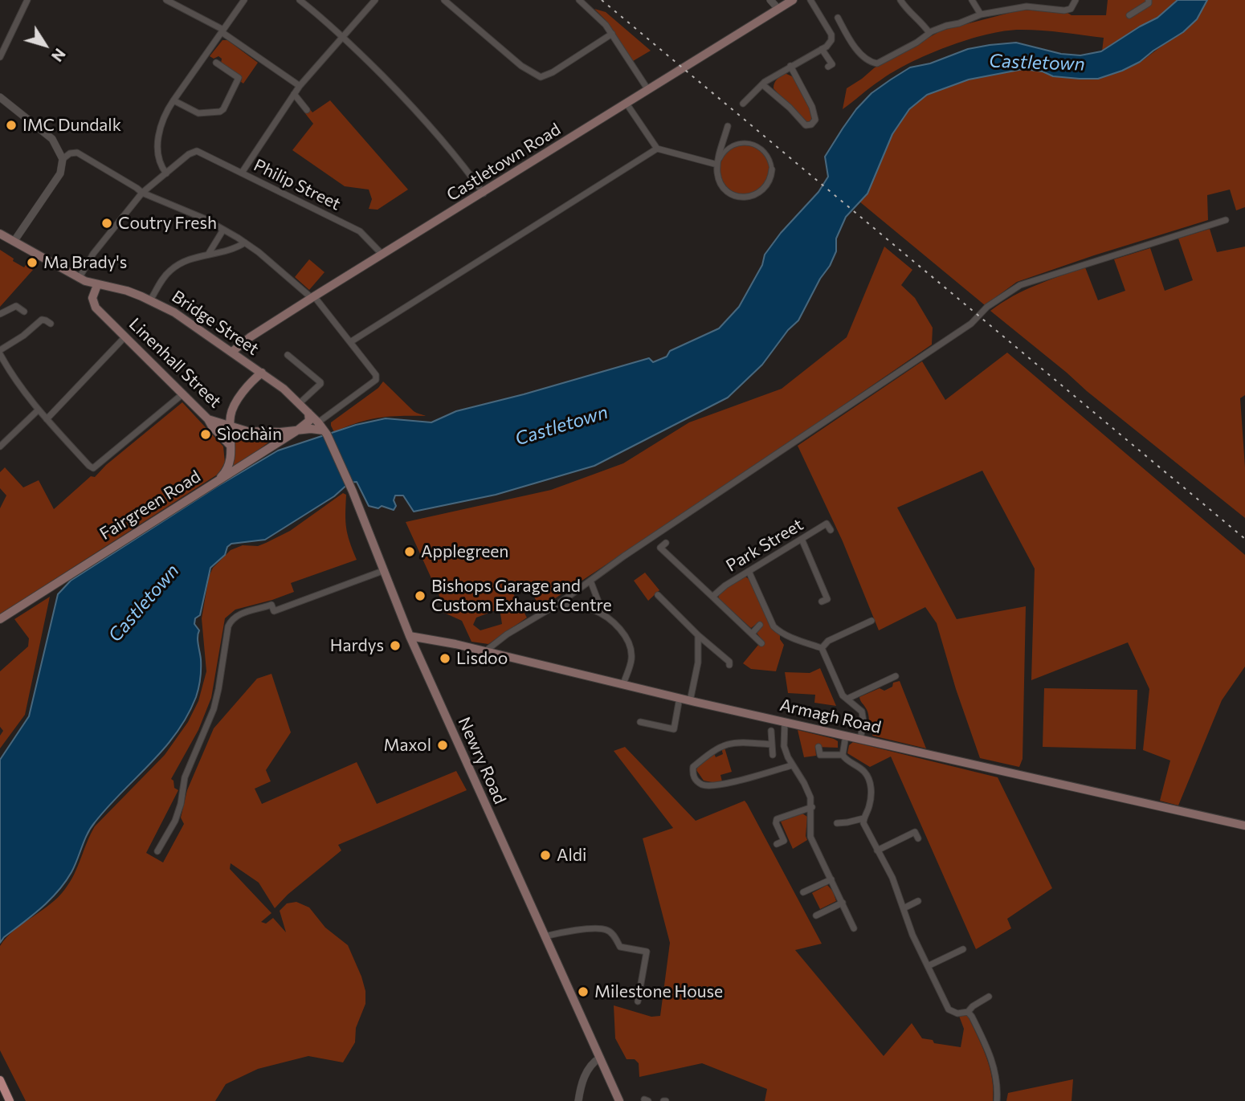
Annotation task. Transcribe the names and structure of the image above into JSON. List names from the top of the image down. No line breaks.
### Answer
{"streets":{"main road":["Castletown Road","Bridge Street","Linenhall Street","Fairgreen Road","Armagh Road","Newry Road"],"street":["Philip Street","Park Street"]},"crossings":[["Castletown Road","Philip Street"],["Castletown Road","Bridge Street"],["Bridge Street","Linenhall Street"],["Bridge Street","Fairgreen Road"],["Bridge Street","Newry Road"],["Linenhall Street","Fairgreen Road"],["Armagh Road","Newry Road"]],"water":["Castletown"],"places":["IMC Dundalk","Coutry Fresh","Ma Brady's","Sìochàin","Applegreen","Bishops Garage and Custom Exhaust Centre","Hardys","Lisdoo","Maxol","Aldi","Milestone House"],"north":"bottom right"}
